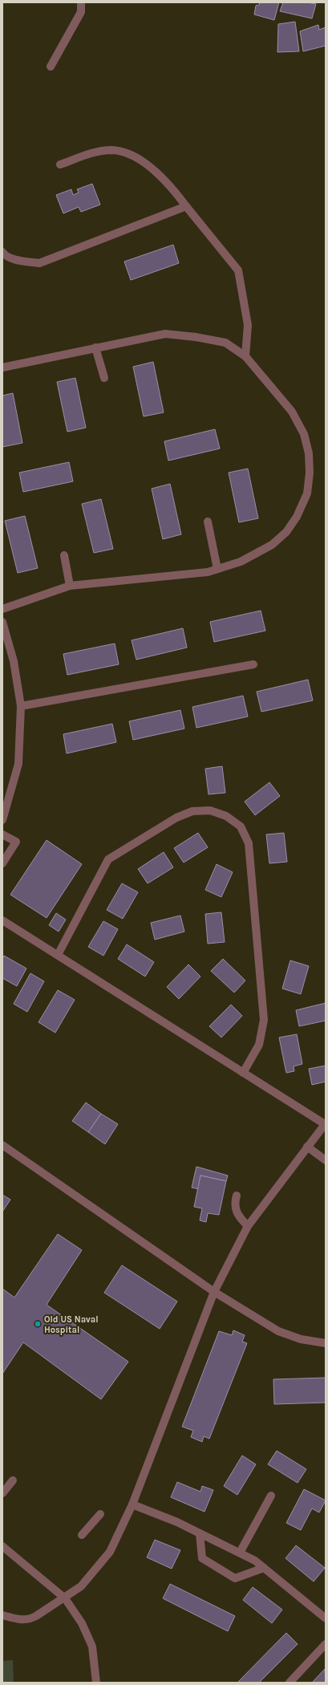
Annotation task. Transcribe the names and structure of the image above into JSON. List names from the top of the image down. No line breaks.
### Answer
{"places":["Old US Naval Hospital"]}
